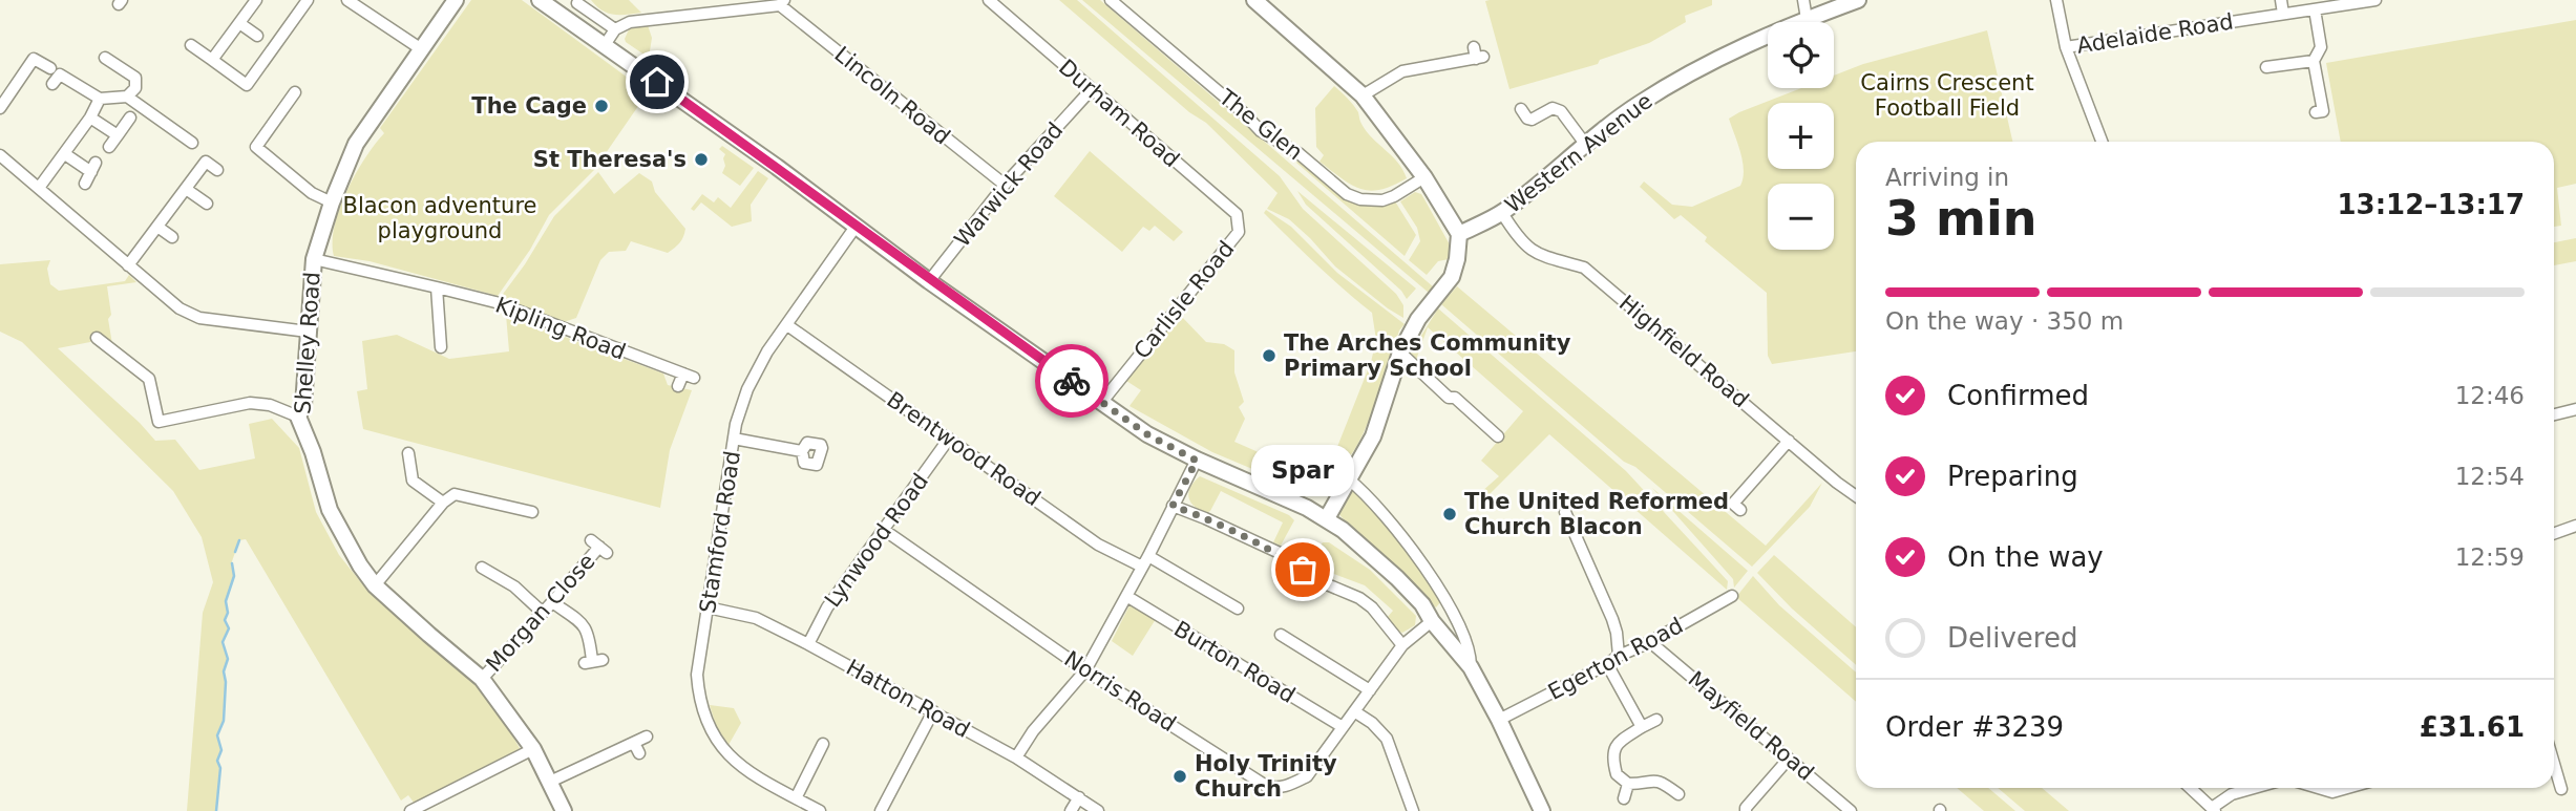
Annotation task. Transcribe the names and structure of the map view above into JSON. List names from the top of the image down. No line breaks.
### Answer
{"streets":{"street":["Adelaide Road","Lincoln Road","Durham Road","The Glen","Western Avenue","Warwick Road","Carlisle Road","Kipling Road","Shelley Road","Highfield Road","Brentwood Road","Stamford Road","Lynwood Road","Morgan Close","Egerton Road","Burton Road","Norris Road","Hatton Road","Mayfield Road"]},"crossings":[["Lincoln Road","Warwick Road"],["Durham Road","Warwick Road"],["Durham Road","Carlisle Road"],["Western Avenue","Highfield Road"],["Kipling Road","Shelley Road"],["Shelley Road","Morgan Close"],["Brentwood Road","Stamford Road"],["Brentwood Road","Lynwood Road"],["Stamford Road","Hatton Road"],["Lynwood Road","Norris Road"],["Lynwood Road","Hatton Road"],["Egerton Road","Mayfield Road"],["Burton Road","Norris Road"]],"parks":["Cairns Crescent Football Field","Blacon adventure playground"],"places":["The Cage","St Theresa's","The Arches Community Primary School","The United Reformed Church Blacon","Spar","Holy Trinity Church"],"page":{"map_buttons":["+","−"],"heading":["3 min","Arriving in","13:12–13:17"],"panel":["Order #3239","£31.61"],"bar":"On the way · 350 m","list":[["Confirmed","12:46"],["Preparing","12:54"],["On the way","12:59"],"Delivered"],"bubble":"Spar"}}
